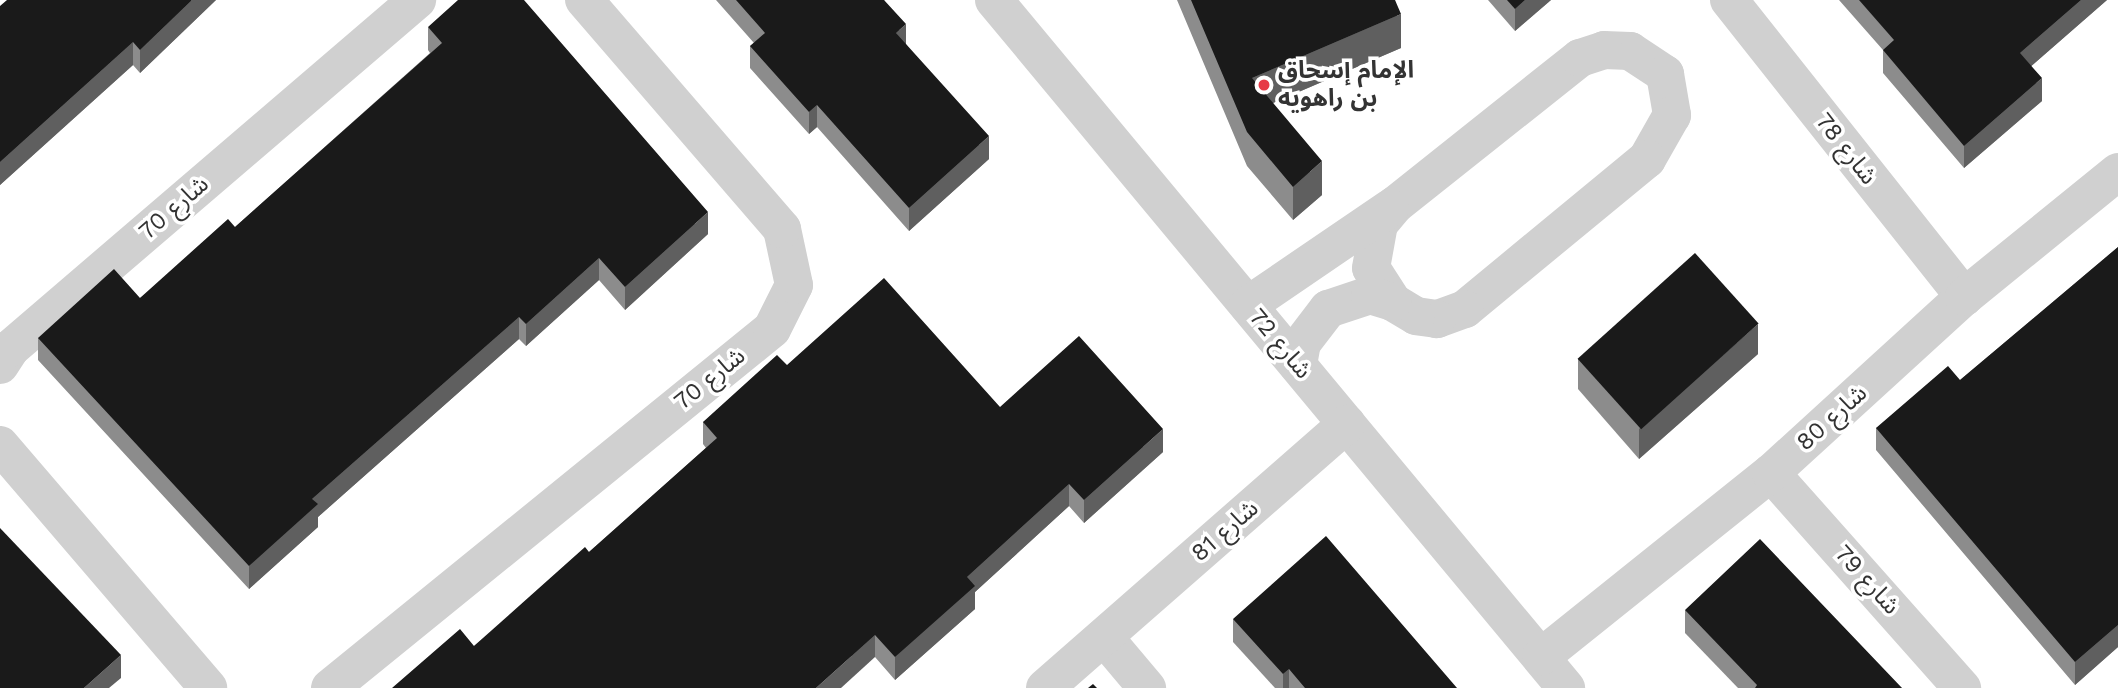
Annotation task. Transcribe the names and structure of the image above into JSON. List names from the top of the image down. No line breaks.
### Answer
{"streets":{"street":["شارع 78","شارع 70","شارع 72","شارع 80","شارع 81","شارع 79"]},"crossings":[["شارع 78","شارع 80"],["شارع 72","شارع 80"],["شارع 72","شارع 81"],["شارع 80","شارع 79"]],"places":["الإمام إسحاق بن راهويه"]}
